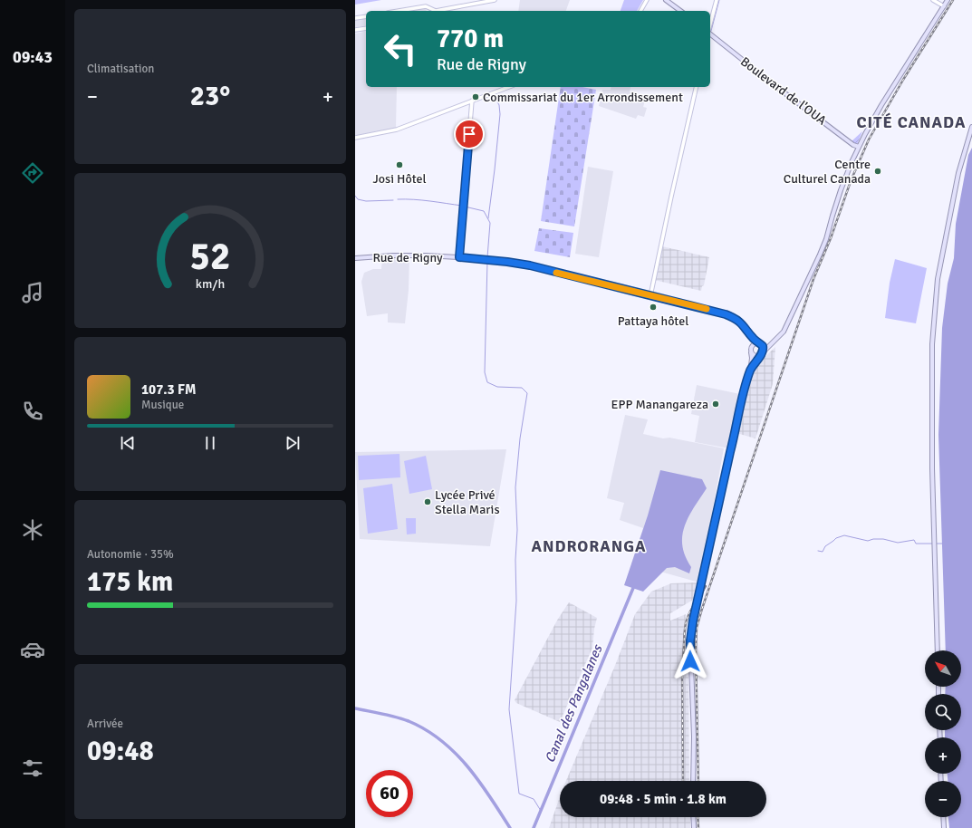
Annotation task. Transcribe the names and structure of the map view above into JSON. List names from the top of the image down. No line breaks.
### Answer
{"streets":{"main road":["Boulevard de l'OUA","Rue de Rigny"]},"districts":["CITÉ CANADA","ANDRORANGA"],"water":["Canal des Pangalanes"],"places":["Commissariat du 1er Arrondissement","Josi Hôtel","Centre Culturel Canada","Pattaya hôtel","EPP Manangareza","Lycée Privé Stella Maris"],"north":"top left","page":{"tabs":"09:43","tile":["Climatisation",["Autonomie · 35%","175 km"],["Arrivée","09:48"]],"turn":["770 m","Rue de Rigny"],"heat":["−","23°","+"],"song":["107.3 FM","Musique"],"map_buttons":["+","−"],"limit":"60","trip":"09:48 · 5 min · 1.8 km","gauge":["52","km/h"]}}
